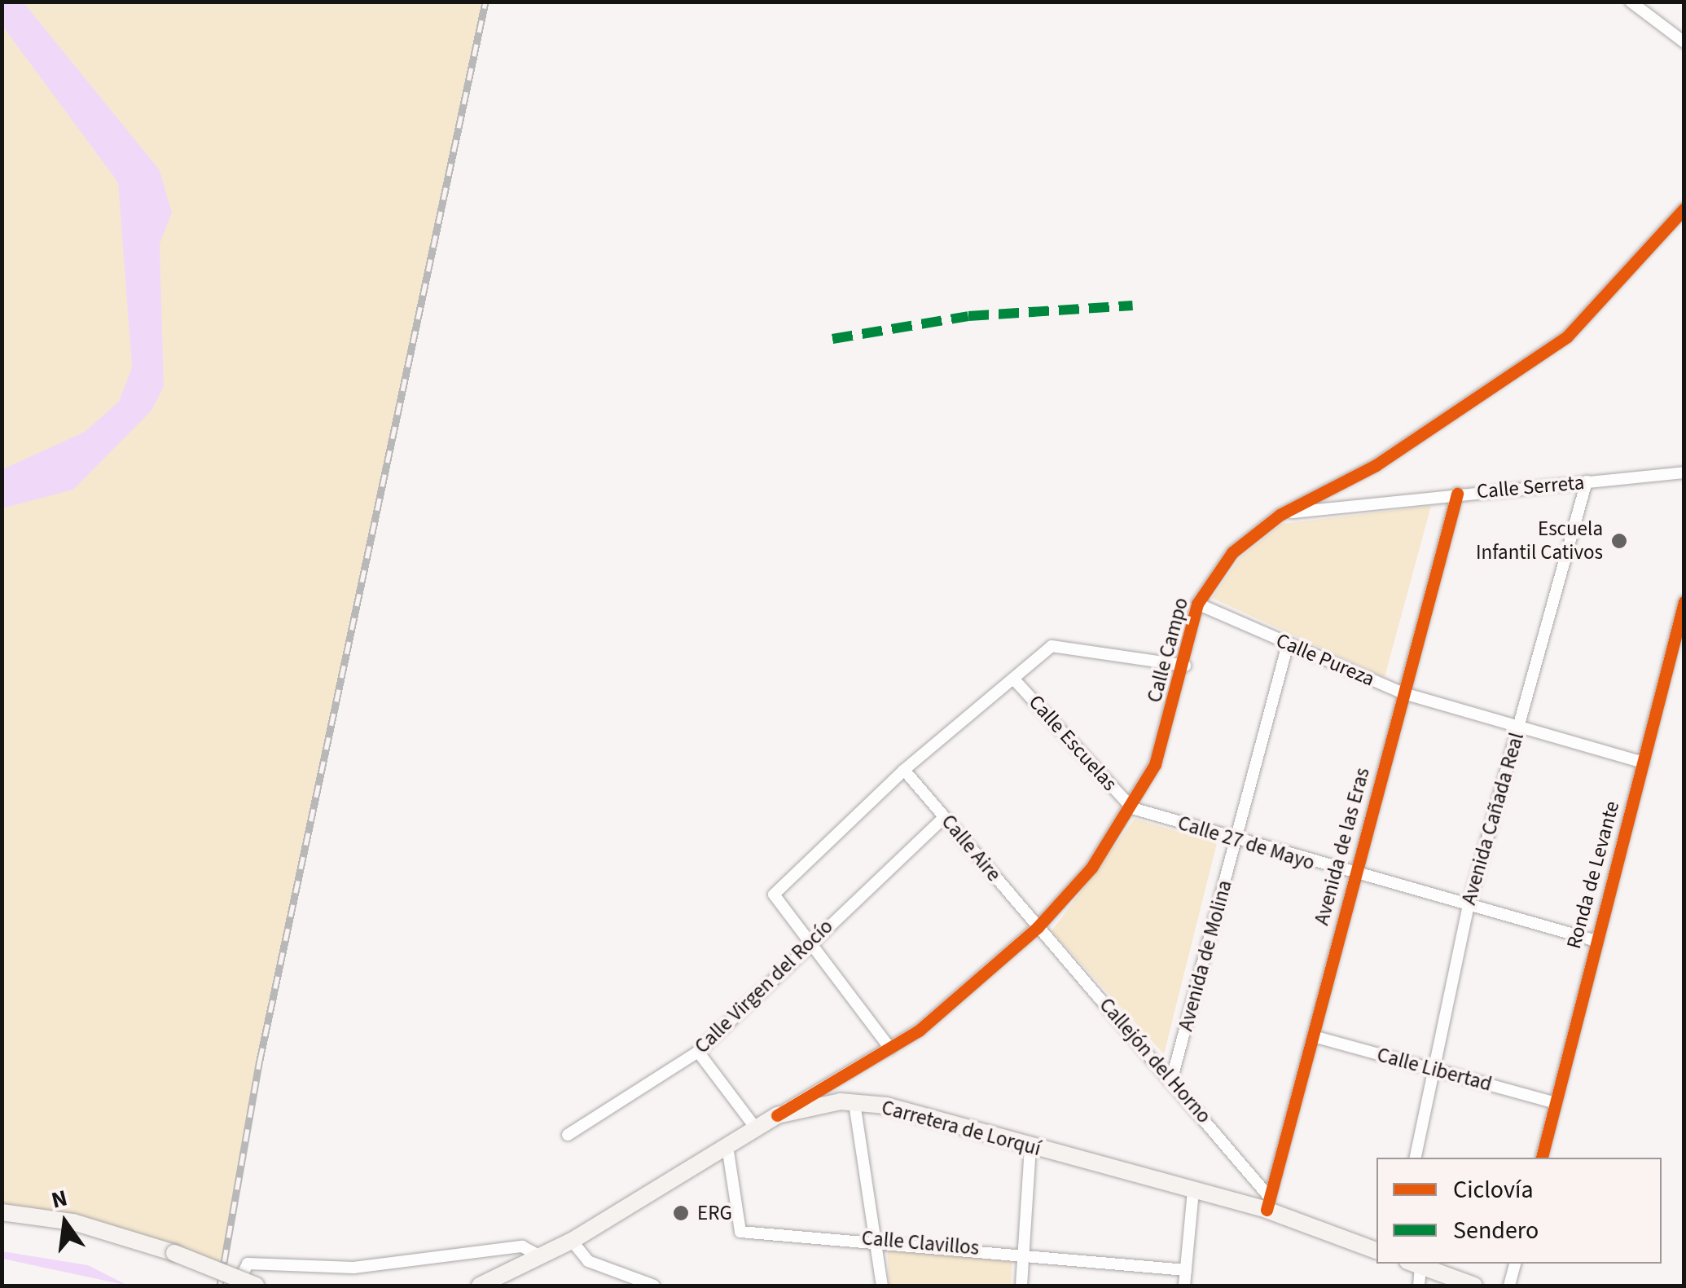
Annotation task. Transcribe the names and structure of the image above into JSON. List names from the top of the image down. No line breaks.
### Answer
{"streets":{"main road":["Carretera de Lorquí"],"street":["Calle Serreta","Calle Campo","Calle Pureza","Calle Escuelas","Avenida Cañada Real","Calle 27 de Mayo","Avenida de las Eras","Calle Aire","Ronda de Levante","Avenida de Molina","Calle Virgen del Rocío","Callejón del Horno","Calle Libertad","Calle Clavillos"]},"crossings":[["Calle Serreta","Calle Campo"],["Calle Serreta","Avenida Cañada Real"],["Calle Serreta","Avenida de las Eras"],["Calle Campo","Calle Pureza"],["Calle Campo","Calle Escuelas"],["Calle Campo","Calle 27 de Mayo"],["Calle Campo","Calle Aire"],["Calle Campo","Callejón del Horno"],["Calle Campo","Carretera de Lorquí"],["Calle Pureza","Avenida Cañada Real"],["Calle Pureza","Avenida de las Eras"],["Calle Pureza","Ronda de Levante"],["Calle Pureza","Avenida de Molina"],["Calle Escuelas","Calle 27 de Mayo"],["Avenida Cañada Real","Calle 27 de Mayo"],["Avenida Cañada Real","Calle Libertad"],["Calle 27 de Mayo","Avenida de las Eras"],["Calle 27 de Mayo","Ronda de Levante"],["Calle 27 de Mayo","Avenida de Molina"],["Avenida de las Eras","Callejón del Horno"],["Avenida de las Eras","Calle Libertad"],["Avenida de las Eras","Carretera de Lorquí"],["Calle Aire","Calle Virgen del Rocío"],["Calle Aire","Callejón del Horno"],["Ronda de Levante","Calle Libertad"],["Avenida de Molina","Callejón del Horno"],["Callejón del Horno","Carretera de Lorquí"],["Carretera de Lorquí","Calle Clavillos"]],"places":["Escuela Infantil Cativos","ERG"],"legend":["Ciclovía","Sendero"],"north":"top"}
